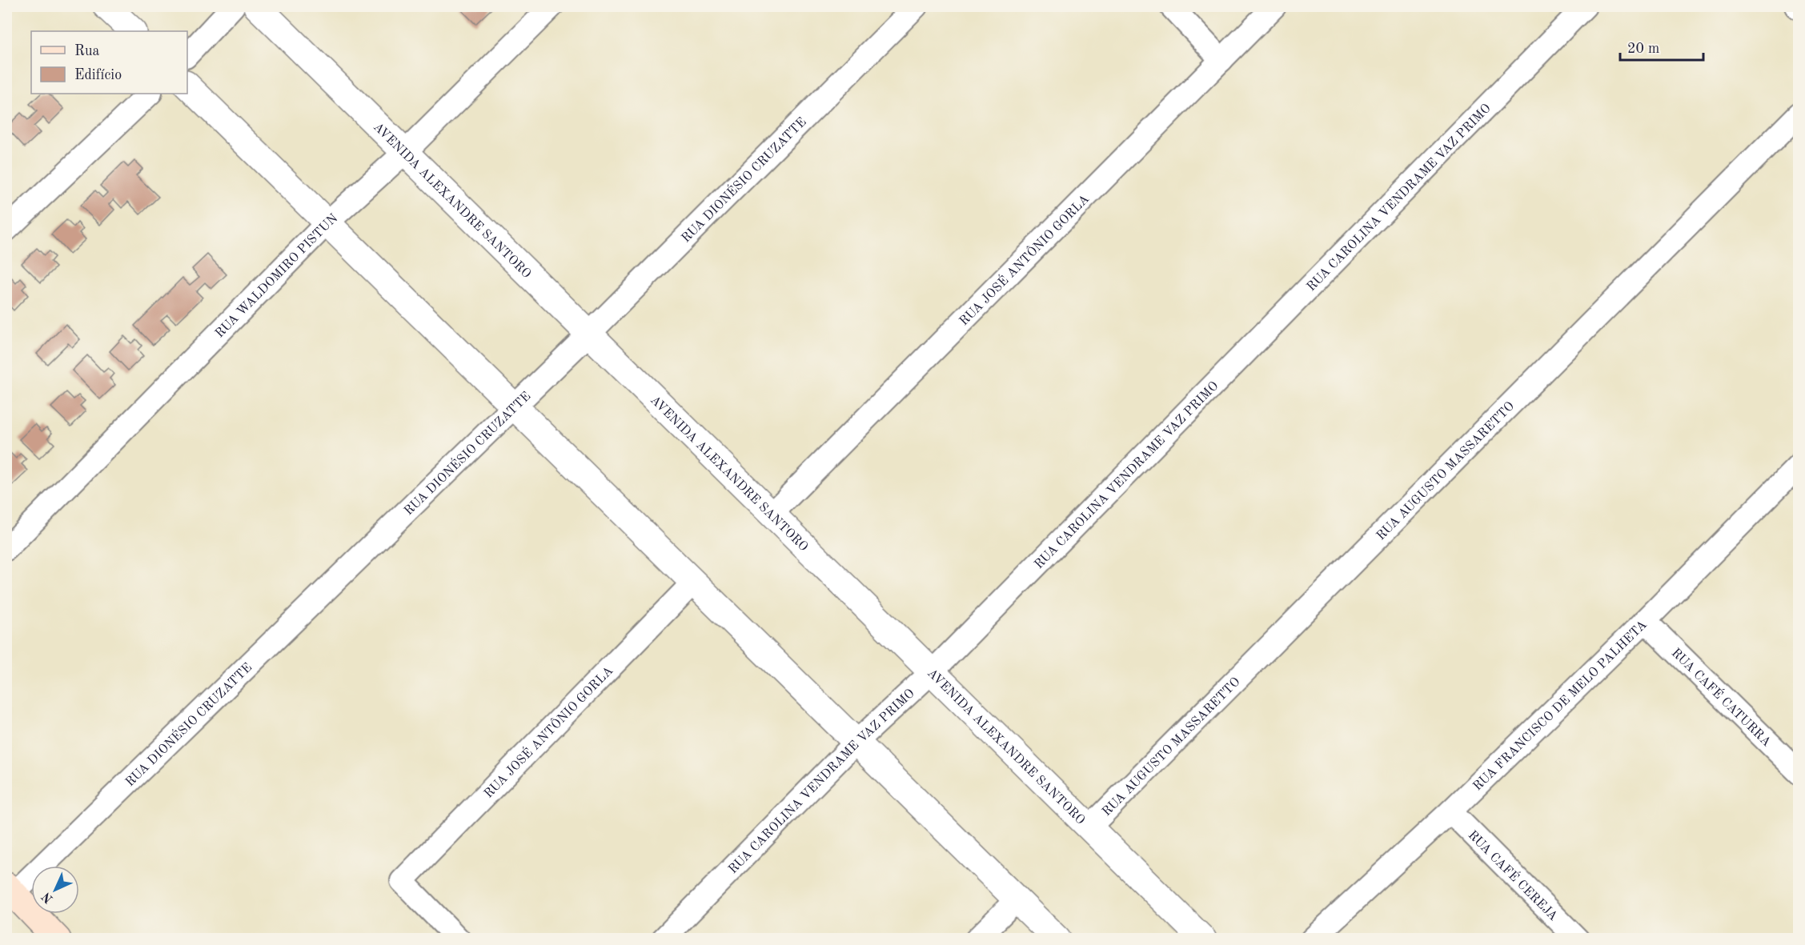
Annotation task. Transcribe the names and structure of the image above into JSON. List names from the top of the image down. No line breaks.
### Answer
{"streets":{"street":["RUA DIONÉSIO CRUZATTE","RUA CAROLINA VENDRAME VAZ PRIMO","AVENIDA ALEXANDRE SANTORO","RUA JOSÉ ANTÔNIO GORLA","RUA WALDOMIRO PISTUN","RUA AUGUSTO MASSARETTO","RUA CAFÉ CATURRA","RUA FRANCISCO DE MELO PALHETA","RUA CAFÉ CEREJA"]},"crossings":[["RUA DIONÉSIO CRUZATTE","AVENIDA ALEXANDRE SANTORO"],["RUA CAROLINA VENDRAME VAZ PRIMO","AVENIDA ALEXANDRE SANTORO"],["AVENIDA ALEXANDRE SANTORO","RUA JOSÉ ANTÔNIO GORLA"],["AVENIDA ALEXANDRE SANTORO","RUA WALDOMIRO PISTUN"],["AVENIDA ALEXANDRE SANTORO","RUA AUGUSTO MASSARETTO"],["RUA CAFÉ CATURRA","RUA FRANCISCO DE MELO PALHETA"],["RUA FRANCISCO DE MELO PALHETA","RUA CAFÉ CEREJA"]],"legend":["Rua","Edifício"],"scale_bar":"20 m","north":"bottom left"}
